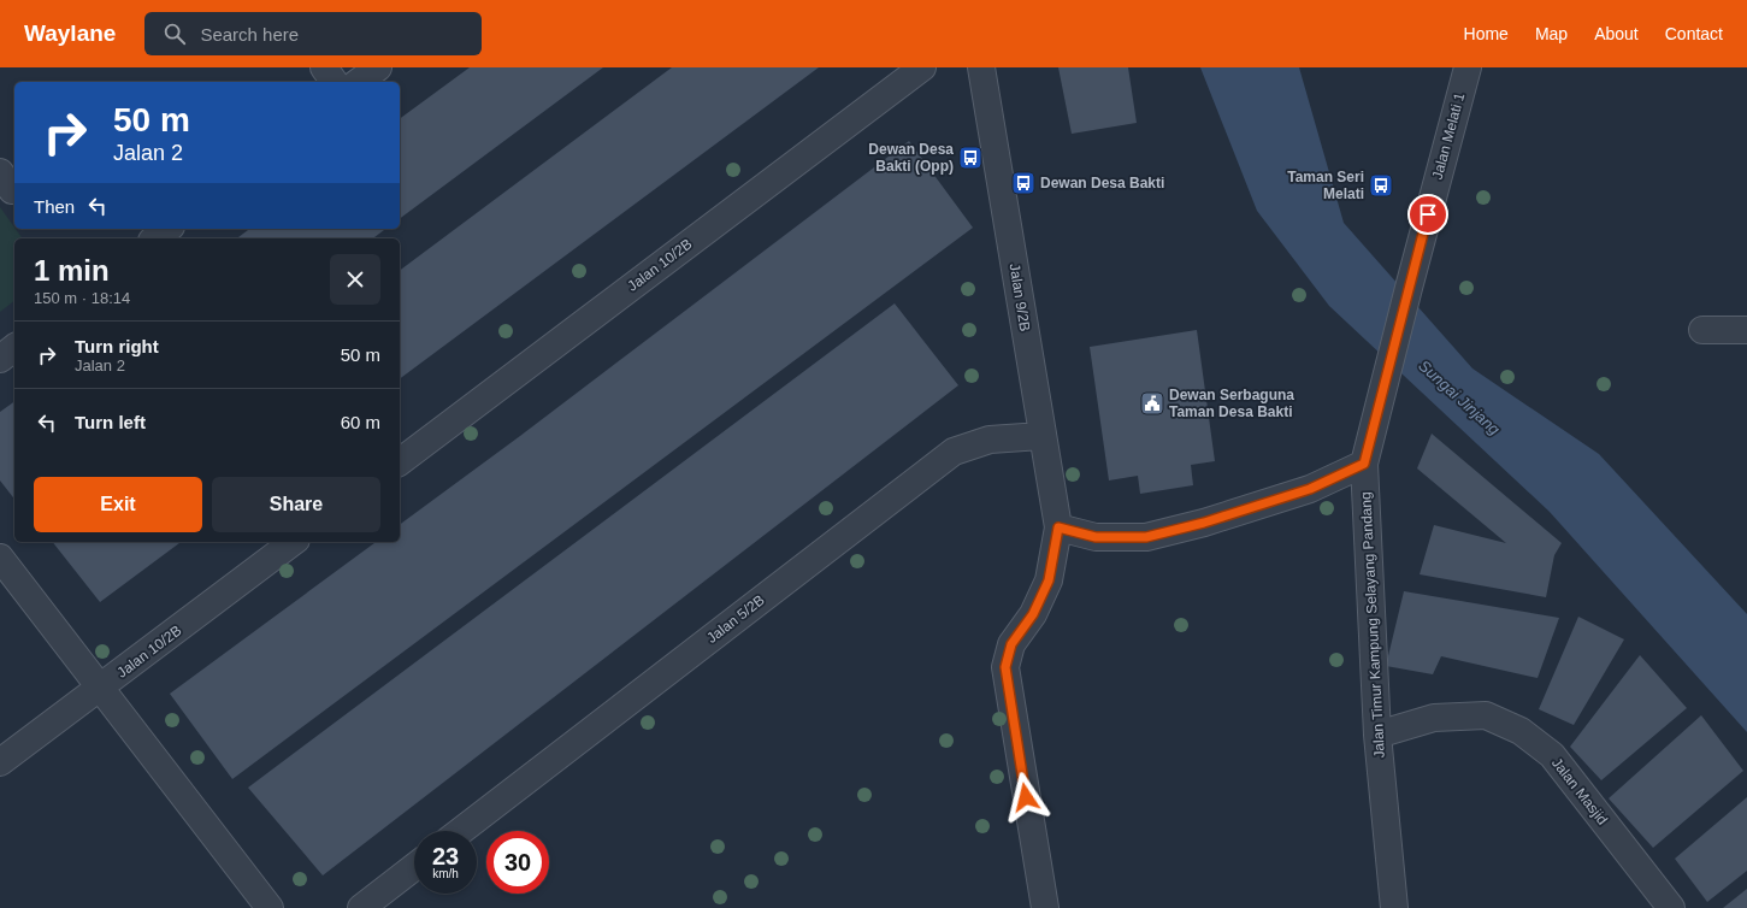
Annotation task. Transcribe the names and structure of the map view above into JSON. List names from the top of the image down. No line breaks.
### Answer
{"streets":{"street":["Jalan Melati 1","Jalan 10/2B","Jalan 9/2B","Jalan 5/2B","Jalan Timur Kampung Selayang Pandang","Jalan Masjid"]},"crossings":[["Jalan Melati 1","Jalan Timur Kampung Selayang Pandang"],["Jalan 9/2B","Jalan 5/2B"],["Jalan Timur Kampung Selayang Pandang","Jalan Masjid"]],"water":["Sungai Jinjang"],"places":{"bus stop":["Dewan Desa Bakti (Opp)","Dewan Desa Bakti","Taman Seri Melati"],"public building":["Dewan Serbaguna Taman Desa Bakti"]},"page":{"header":"Waylane","search":"Search here","nav":["Home","Map","About","Contact"],"turn":["50 m","Jalan 2"],"then":"Then","heading":["1 min","150 m · 18:14"],"list":[{"name":"Turn right","note":"Jalan 2","value":"50 m"},{"name":"Turn left","value":"60 m"}],"buttons":["Exit","Share"],"speed":"23 km/h","limit":"30"}}
